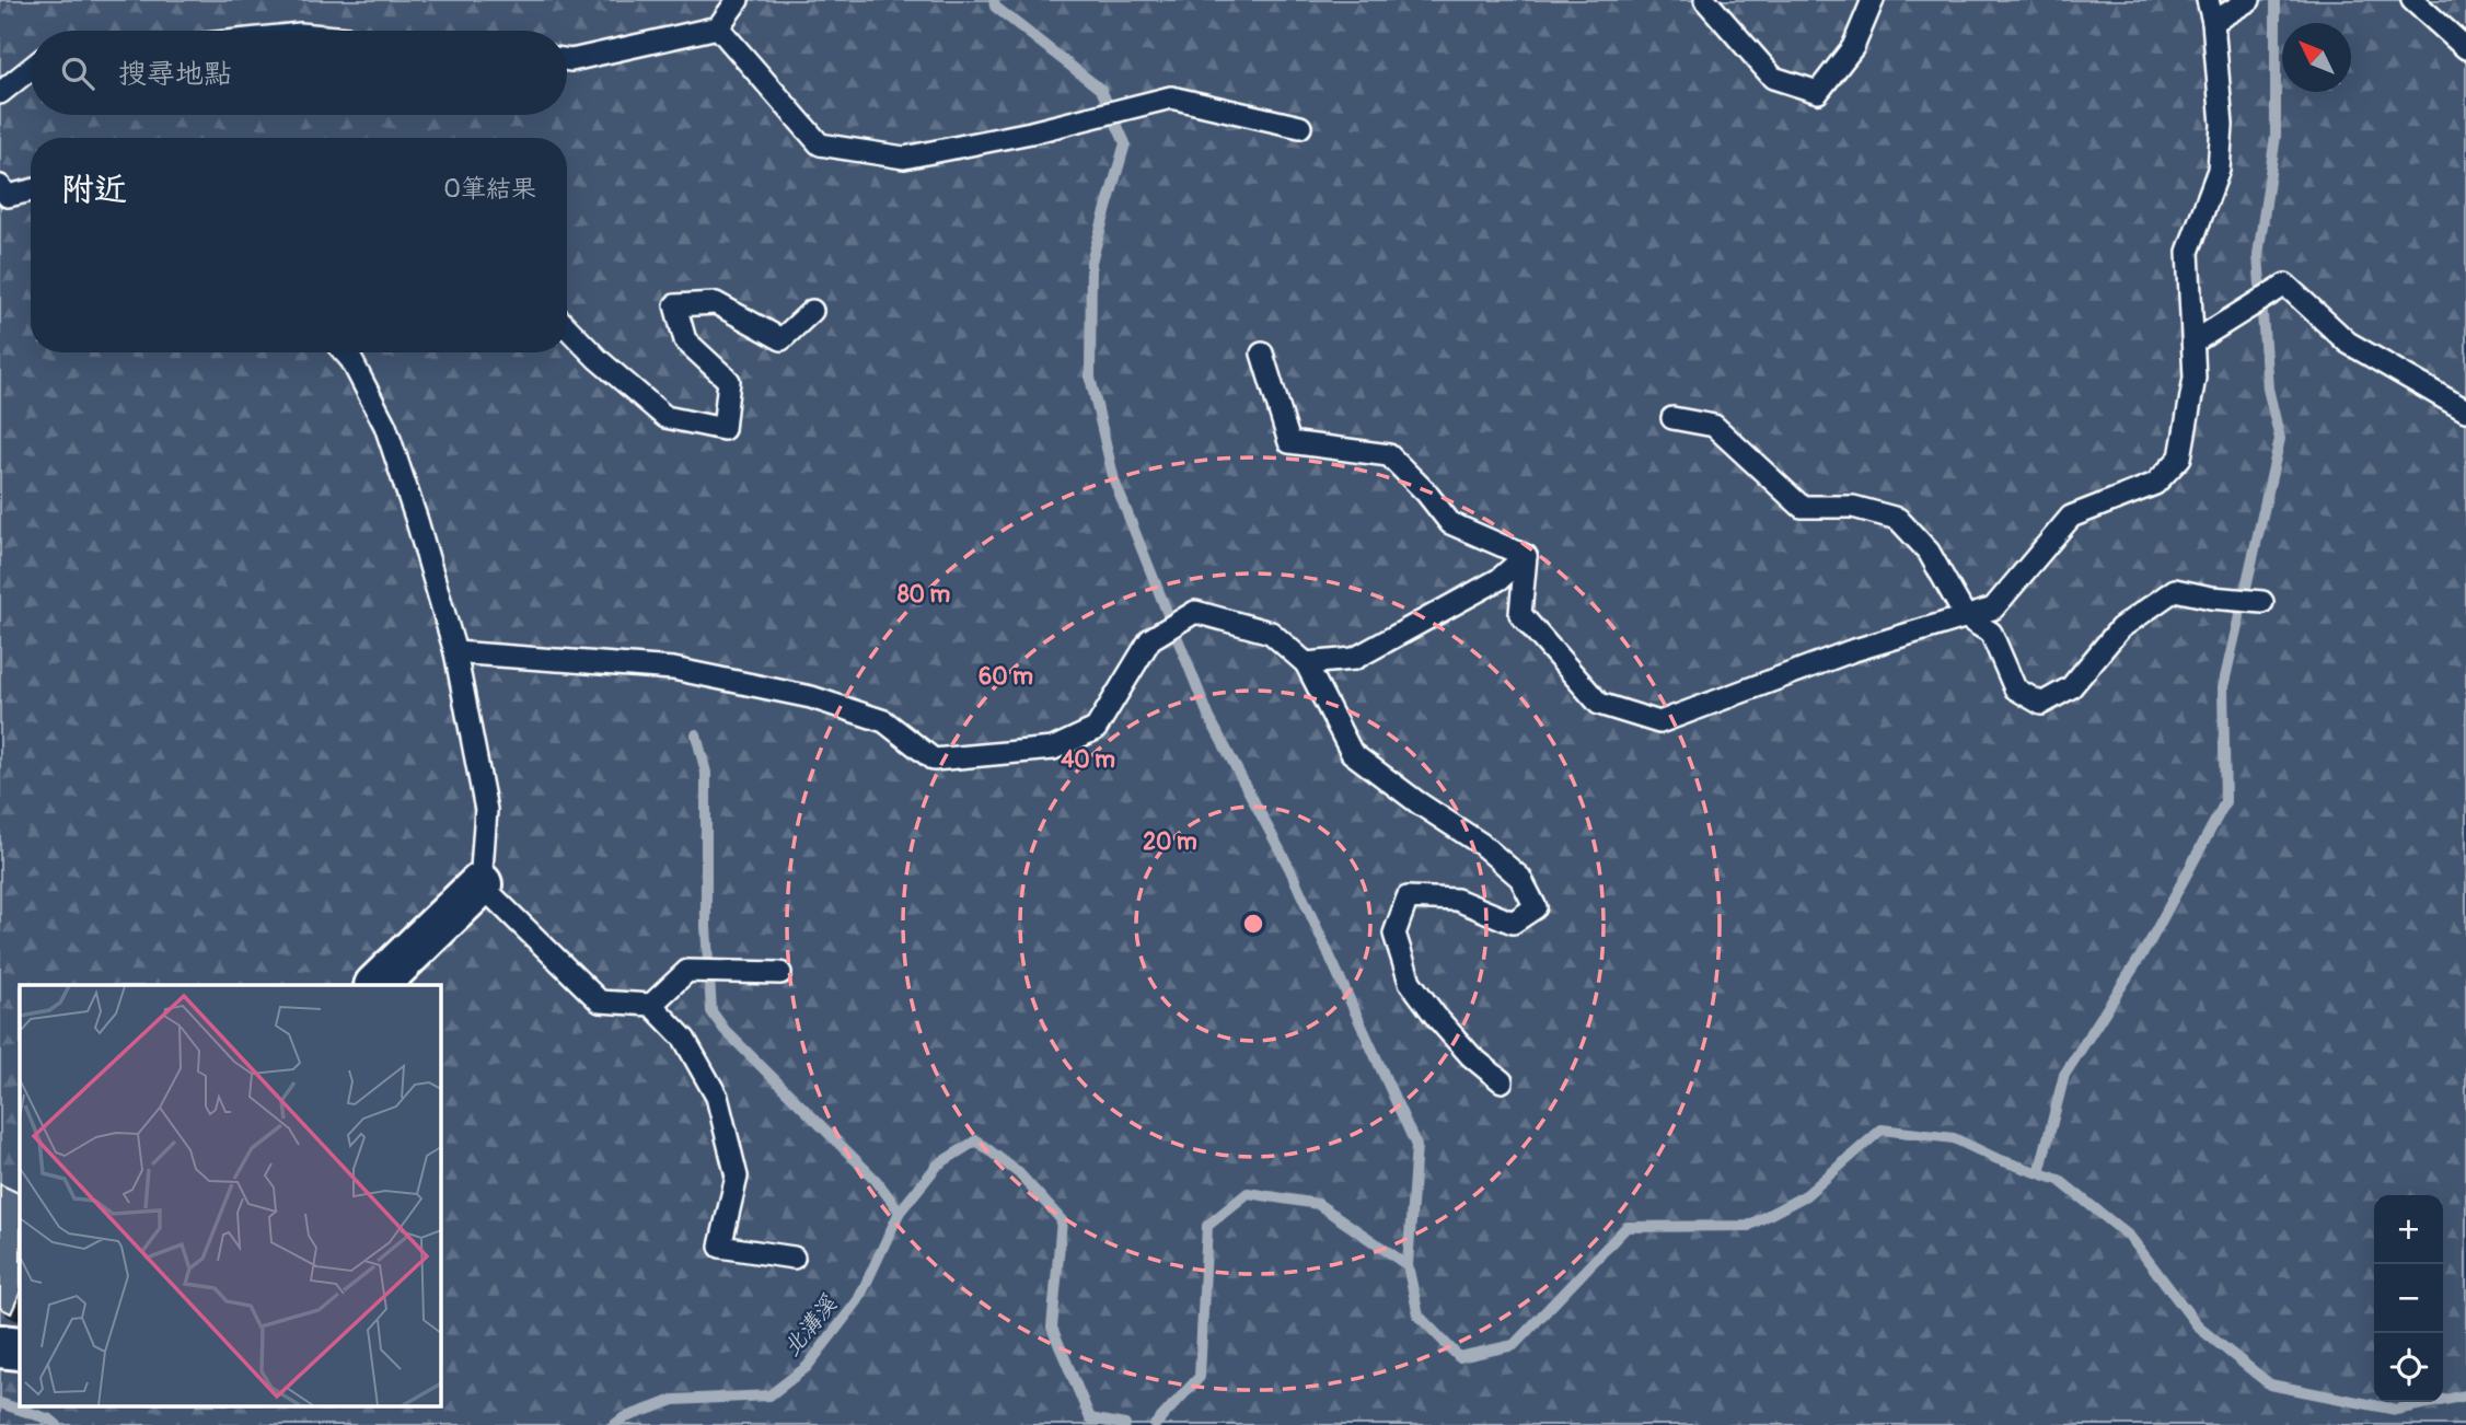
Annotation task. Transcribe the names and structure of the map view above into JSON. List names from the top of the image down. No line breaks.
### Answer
{"water":["北溝溪"],"north":"top left","page":{"search":"搜尋地點","heading":["附近","0筆結果"],"map_buttons":["+","−"]},"rings":["80 m","60 m","40 m","20 m"]}
